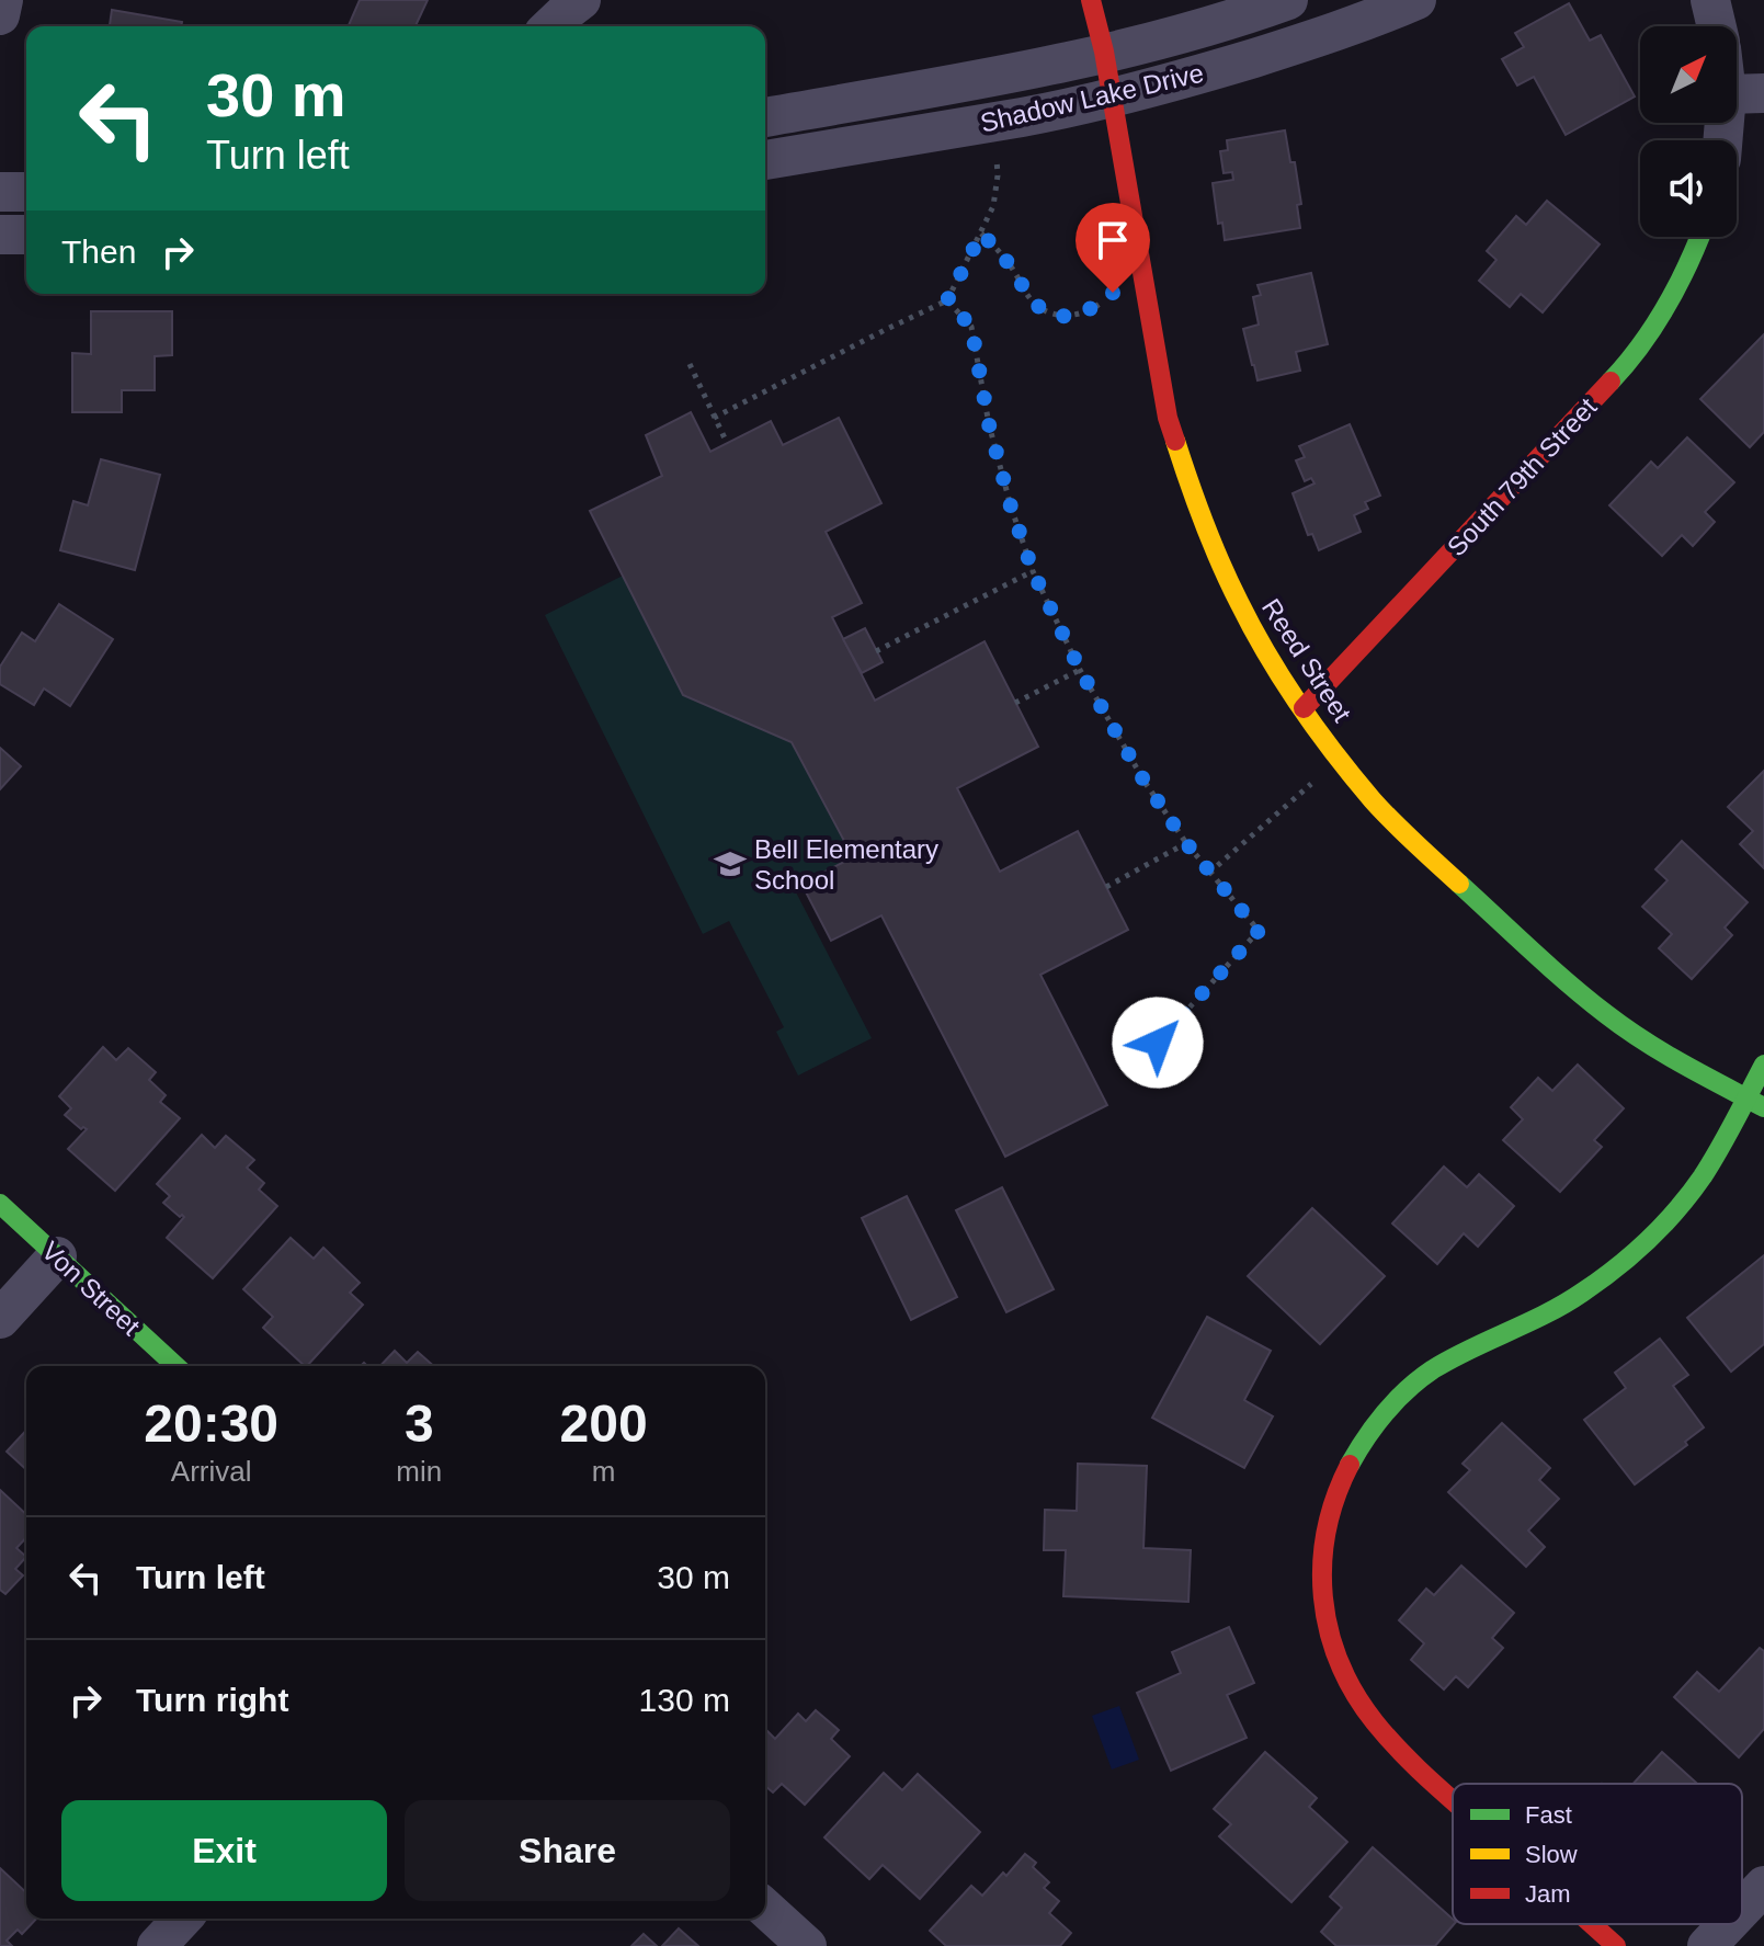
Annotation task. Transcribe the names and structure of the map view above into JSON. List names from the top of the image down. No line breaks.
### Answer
{"streets":{"street":["Shadow Lake Drive","South 79th Street","Reed Street","Von Street"]},"crossings":[["Shadow Lake Drive","Reed Street"],["South 79th Street","Reed Street"]],"places":{"school or university":["Bell Elementary School"]},"legend":["Fast","Slow","Jam"],"north":"top right","page":{"turn":["30 m","Turn left"],"then":"Then","eta":["20:30","Arrival","3","min","200","m"],"list":[{"name":"Turn left","value":"30 m"},{"name":"Turn right","value":"130 m"}],"buttons":["Exit","Share"]}}
